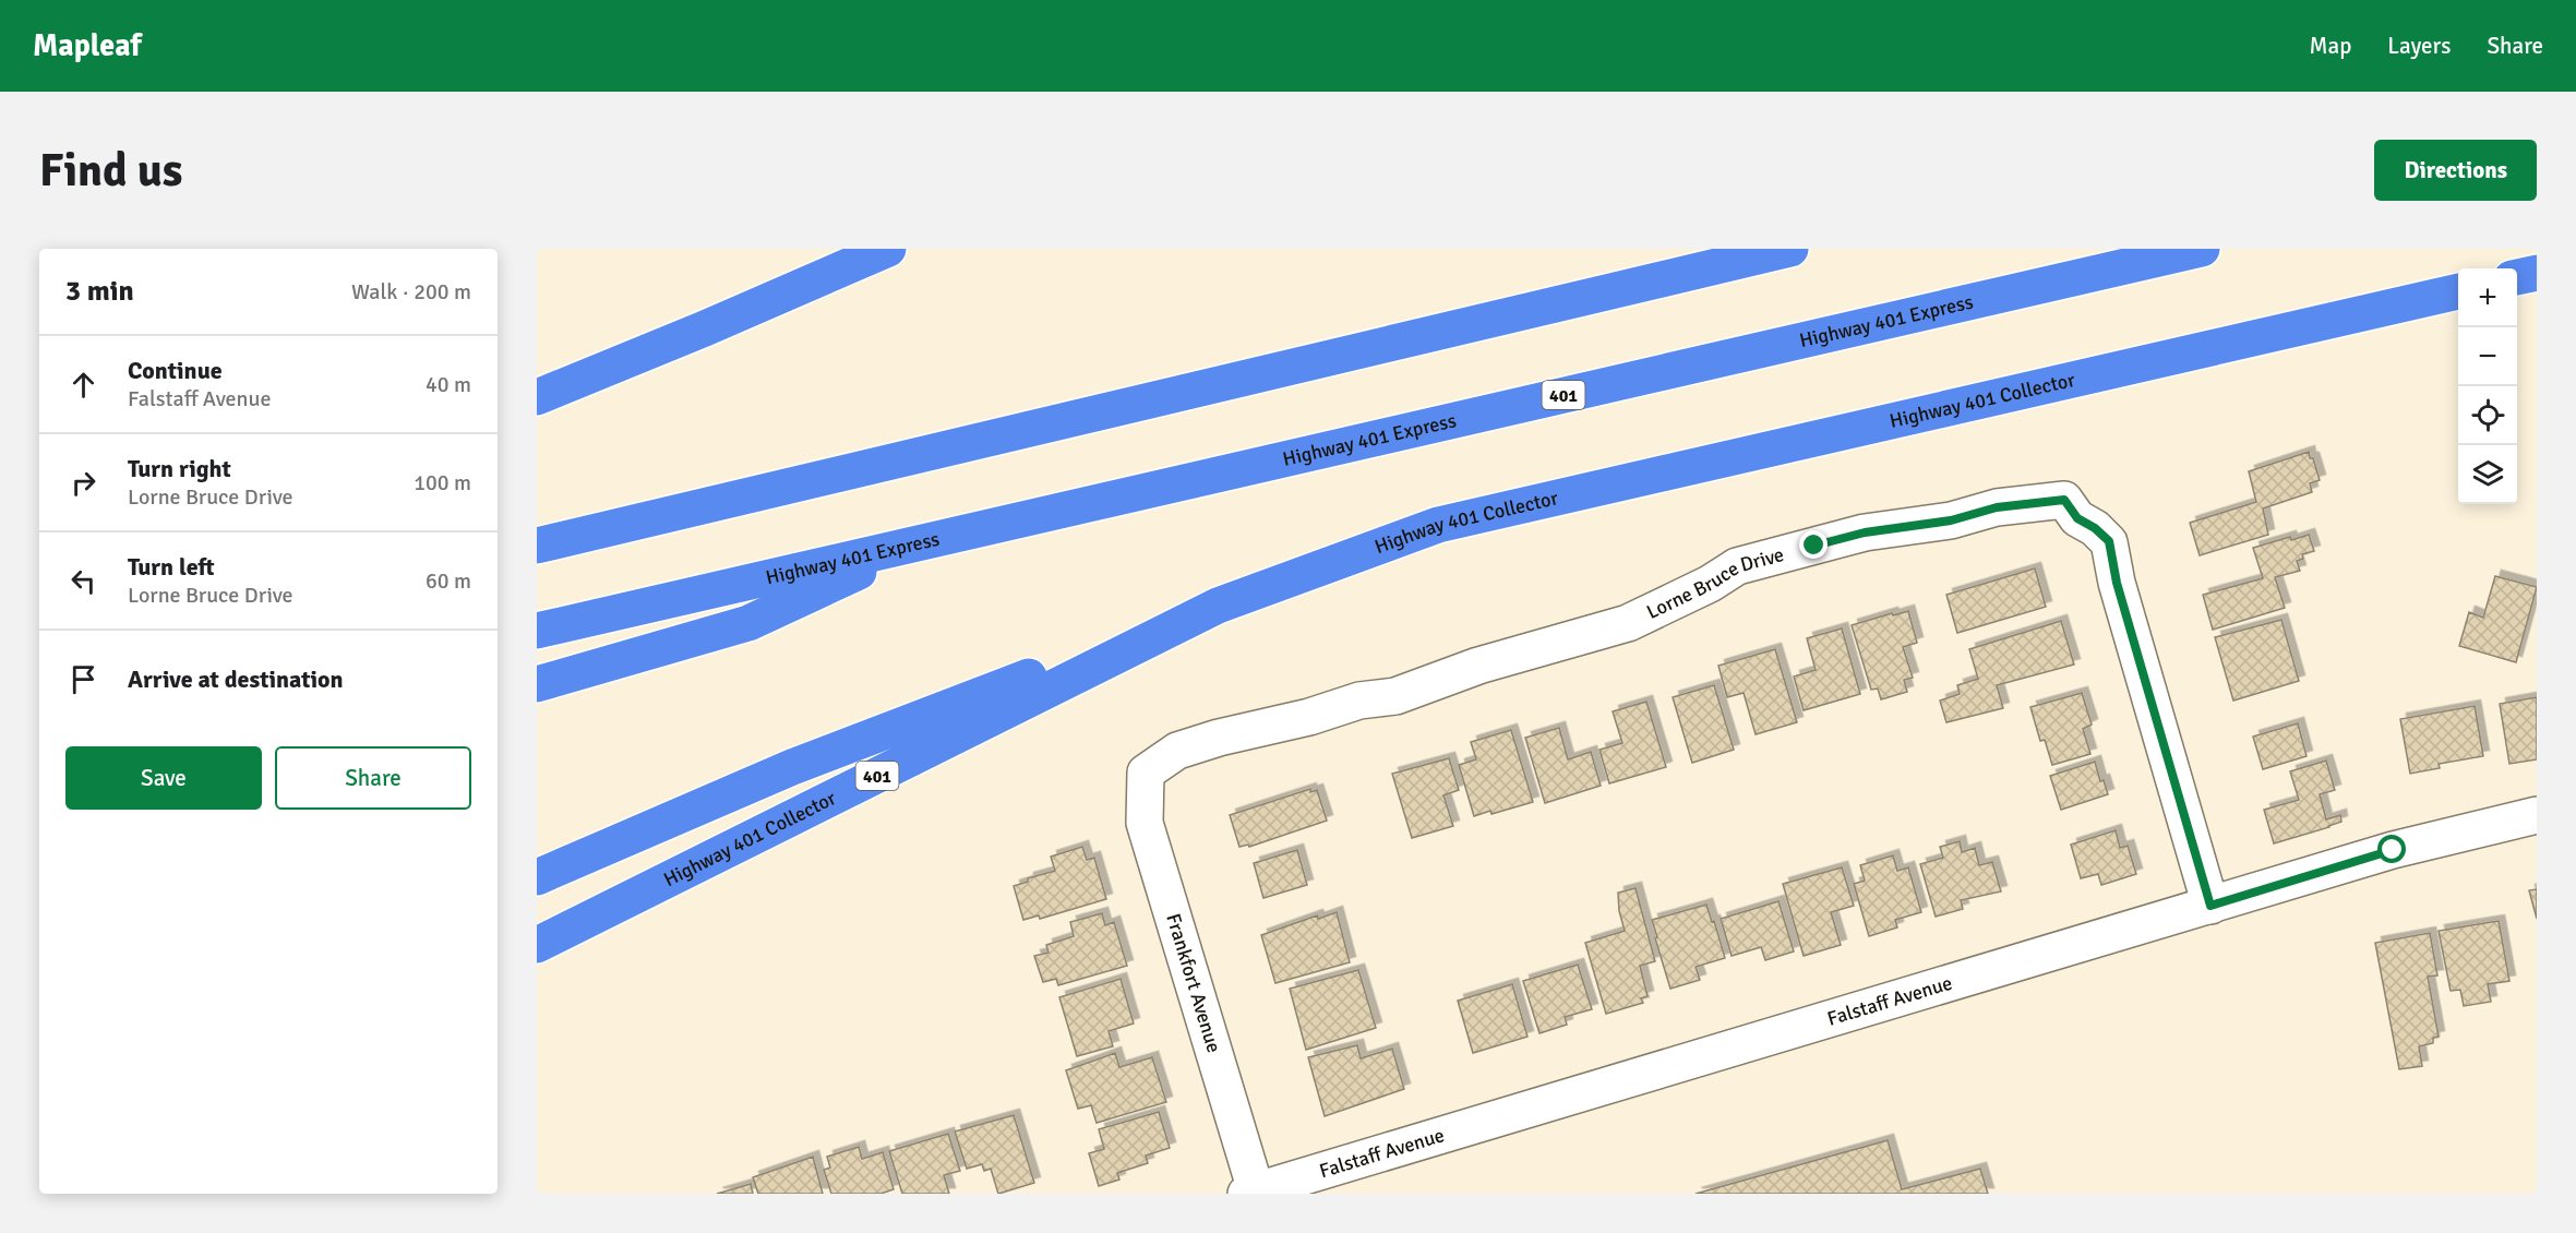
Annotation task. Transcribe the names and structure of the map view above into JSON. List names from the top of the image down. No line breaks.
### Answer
{"streets":{"highway":["Highway 401 Express","401","Highway 401 Collector"],"street":["Lorne Bruce Drive","Frankfort Avenue","Falstaff Avenue"]},"crossings":[["Lorne Bruce Drive","Frankfort Avenue"],["Lorne Bruce Drive","Falstaff Avenue"],["Frankfort Avenue","Falstaff Avenue"]],"page":{"header":"Mapleaf","nav":["Map","Layers","Share"],"buttons":["Directions",["Save","Share"]],"title":"Find us","heading":["3 min","Walk · 200 m"],"map_buttons":["+","−"],"list":[["Continue","Falstaff Avenue","40 m"],["Turn right","Lorne Bruce Drive","100 m"],["Turn left","Lorne Bruce Drive","60 m"],"Arrive at destination"]}}
